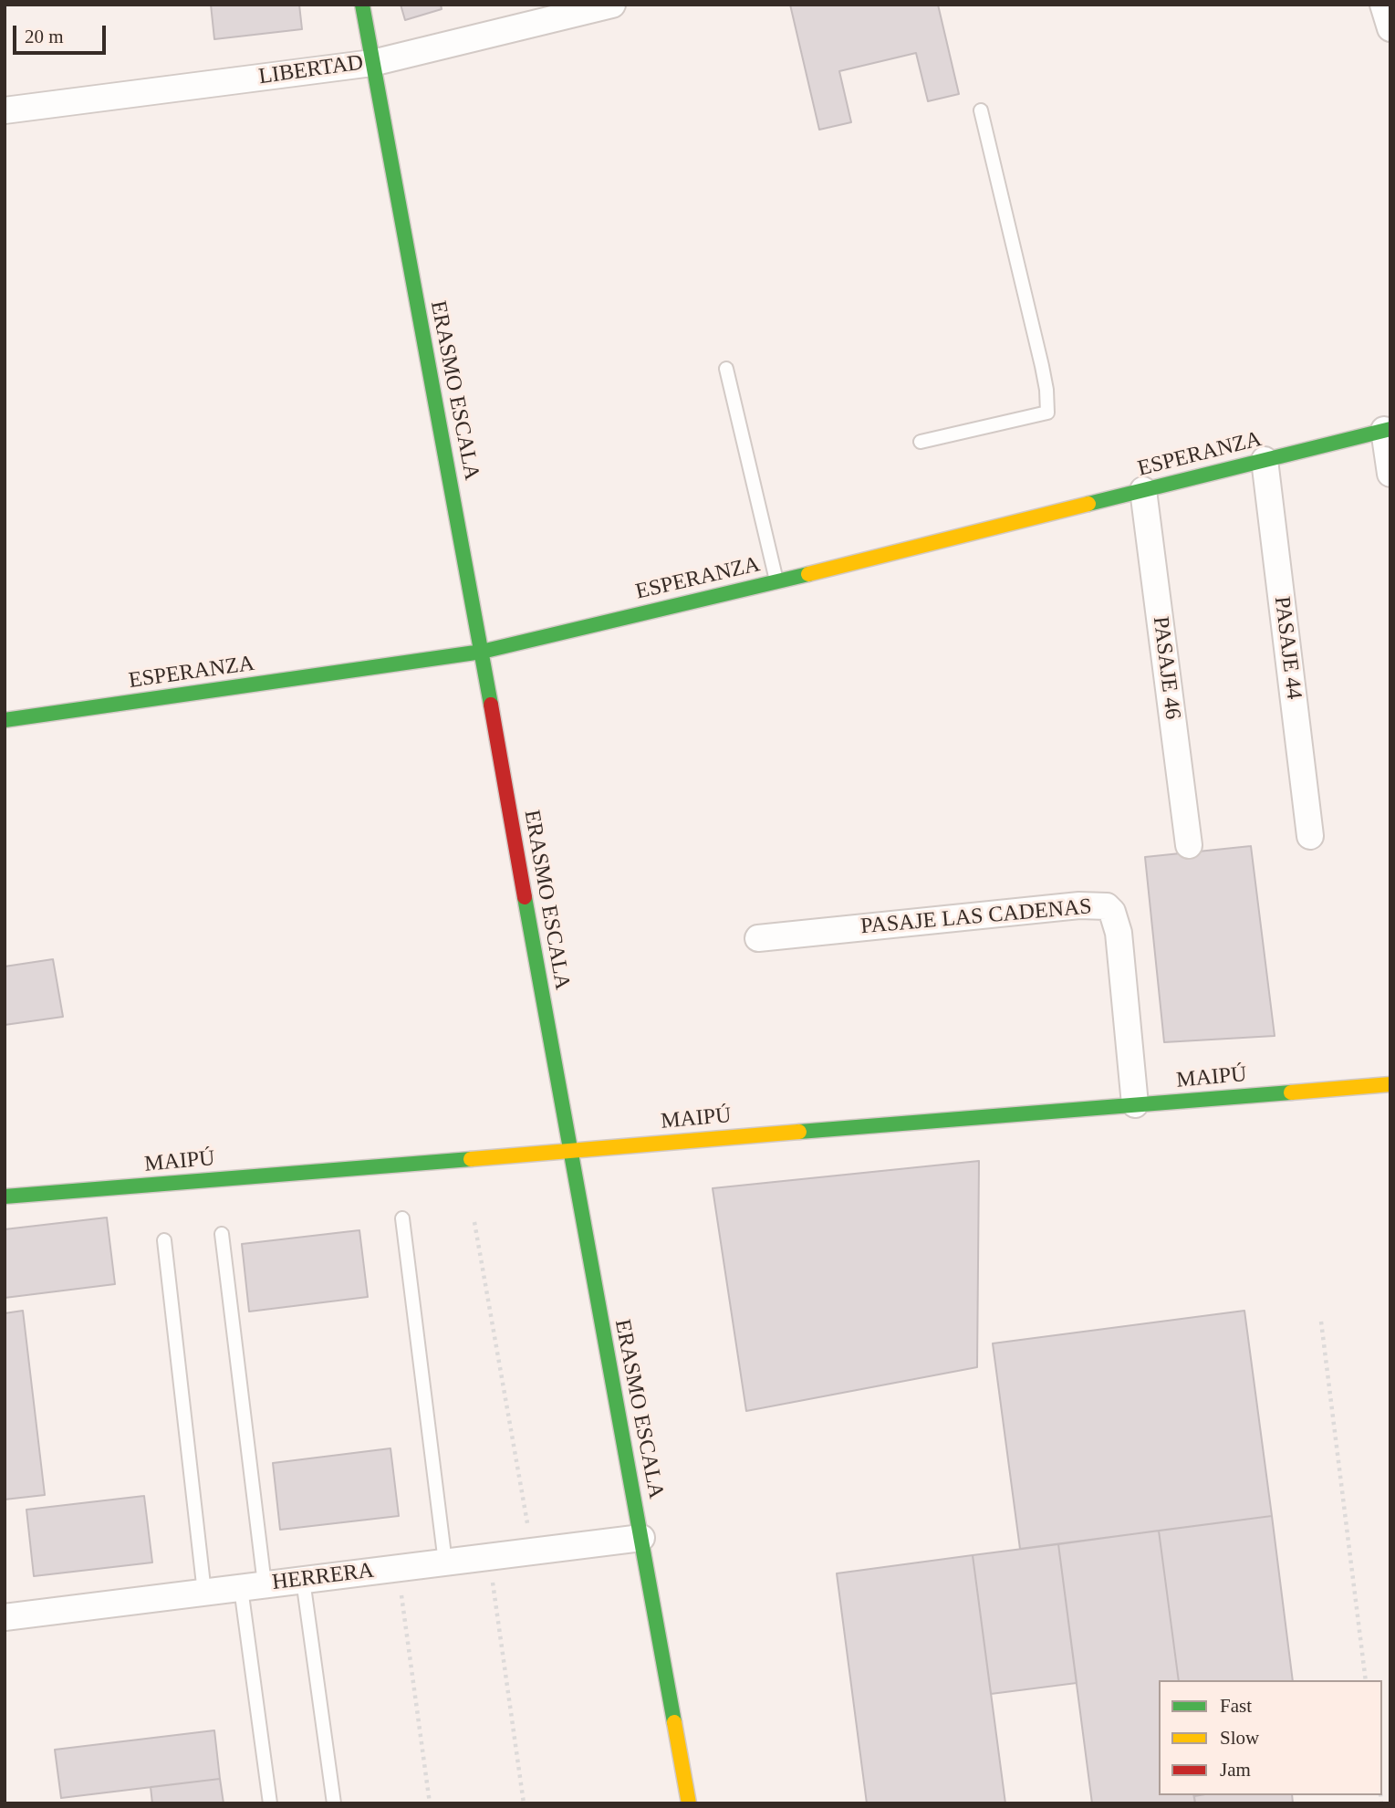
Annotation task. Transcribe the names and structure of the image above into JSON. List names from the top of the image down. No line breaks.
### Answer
{"streets":{"street":["LIBERTAD","ERASMO ESCALA","ESPERANZA","PASAJE 44","PASAJE 46","PASAJE LAS CADENAS","MAIPÚ","HERRERA"]},"crossings":[["LIBERTAD","ERASMO ESCALA"],["ERASMO ESCALA","ESPERANZA"],["ERASMO ESCALA","MAIPÚ"],["ERASMO ESCALA","HERRERA"],["ESPERANZA","PASAJE 44"],["ESPERANZA","PASAJE 46"],["PASAJE LAS CADENAS","MAIPÚ"]],"legend":["Fast","Slow","Jam"],"scale_bar":"20 m"}
